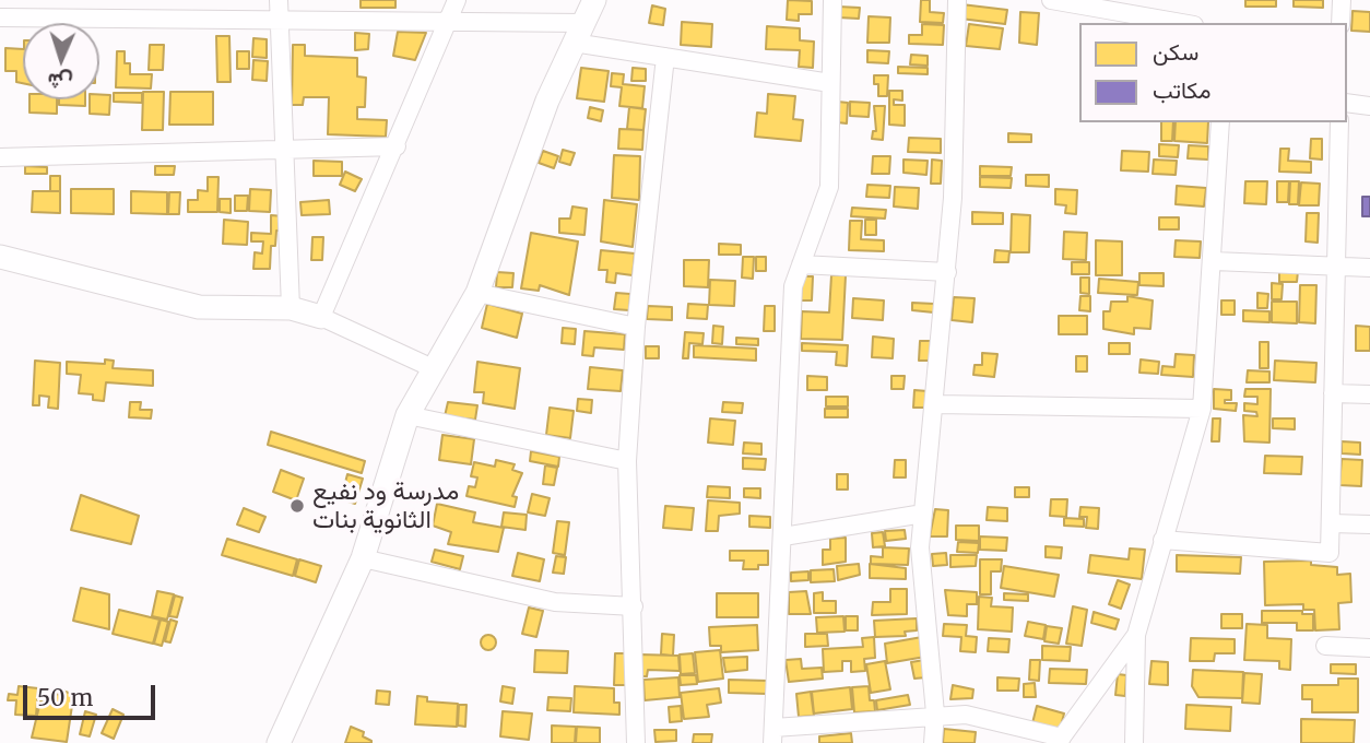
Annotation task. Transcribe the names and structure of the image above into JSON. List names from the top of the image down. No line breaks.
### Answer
{"places":["مدرسة ود نفيع الثانوية بنات"],"legend":["سكن","مكاتب"],"scale_bar":"50 m","north":"bottom"}
